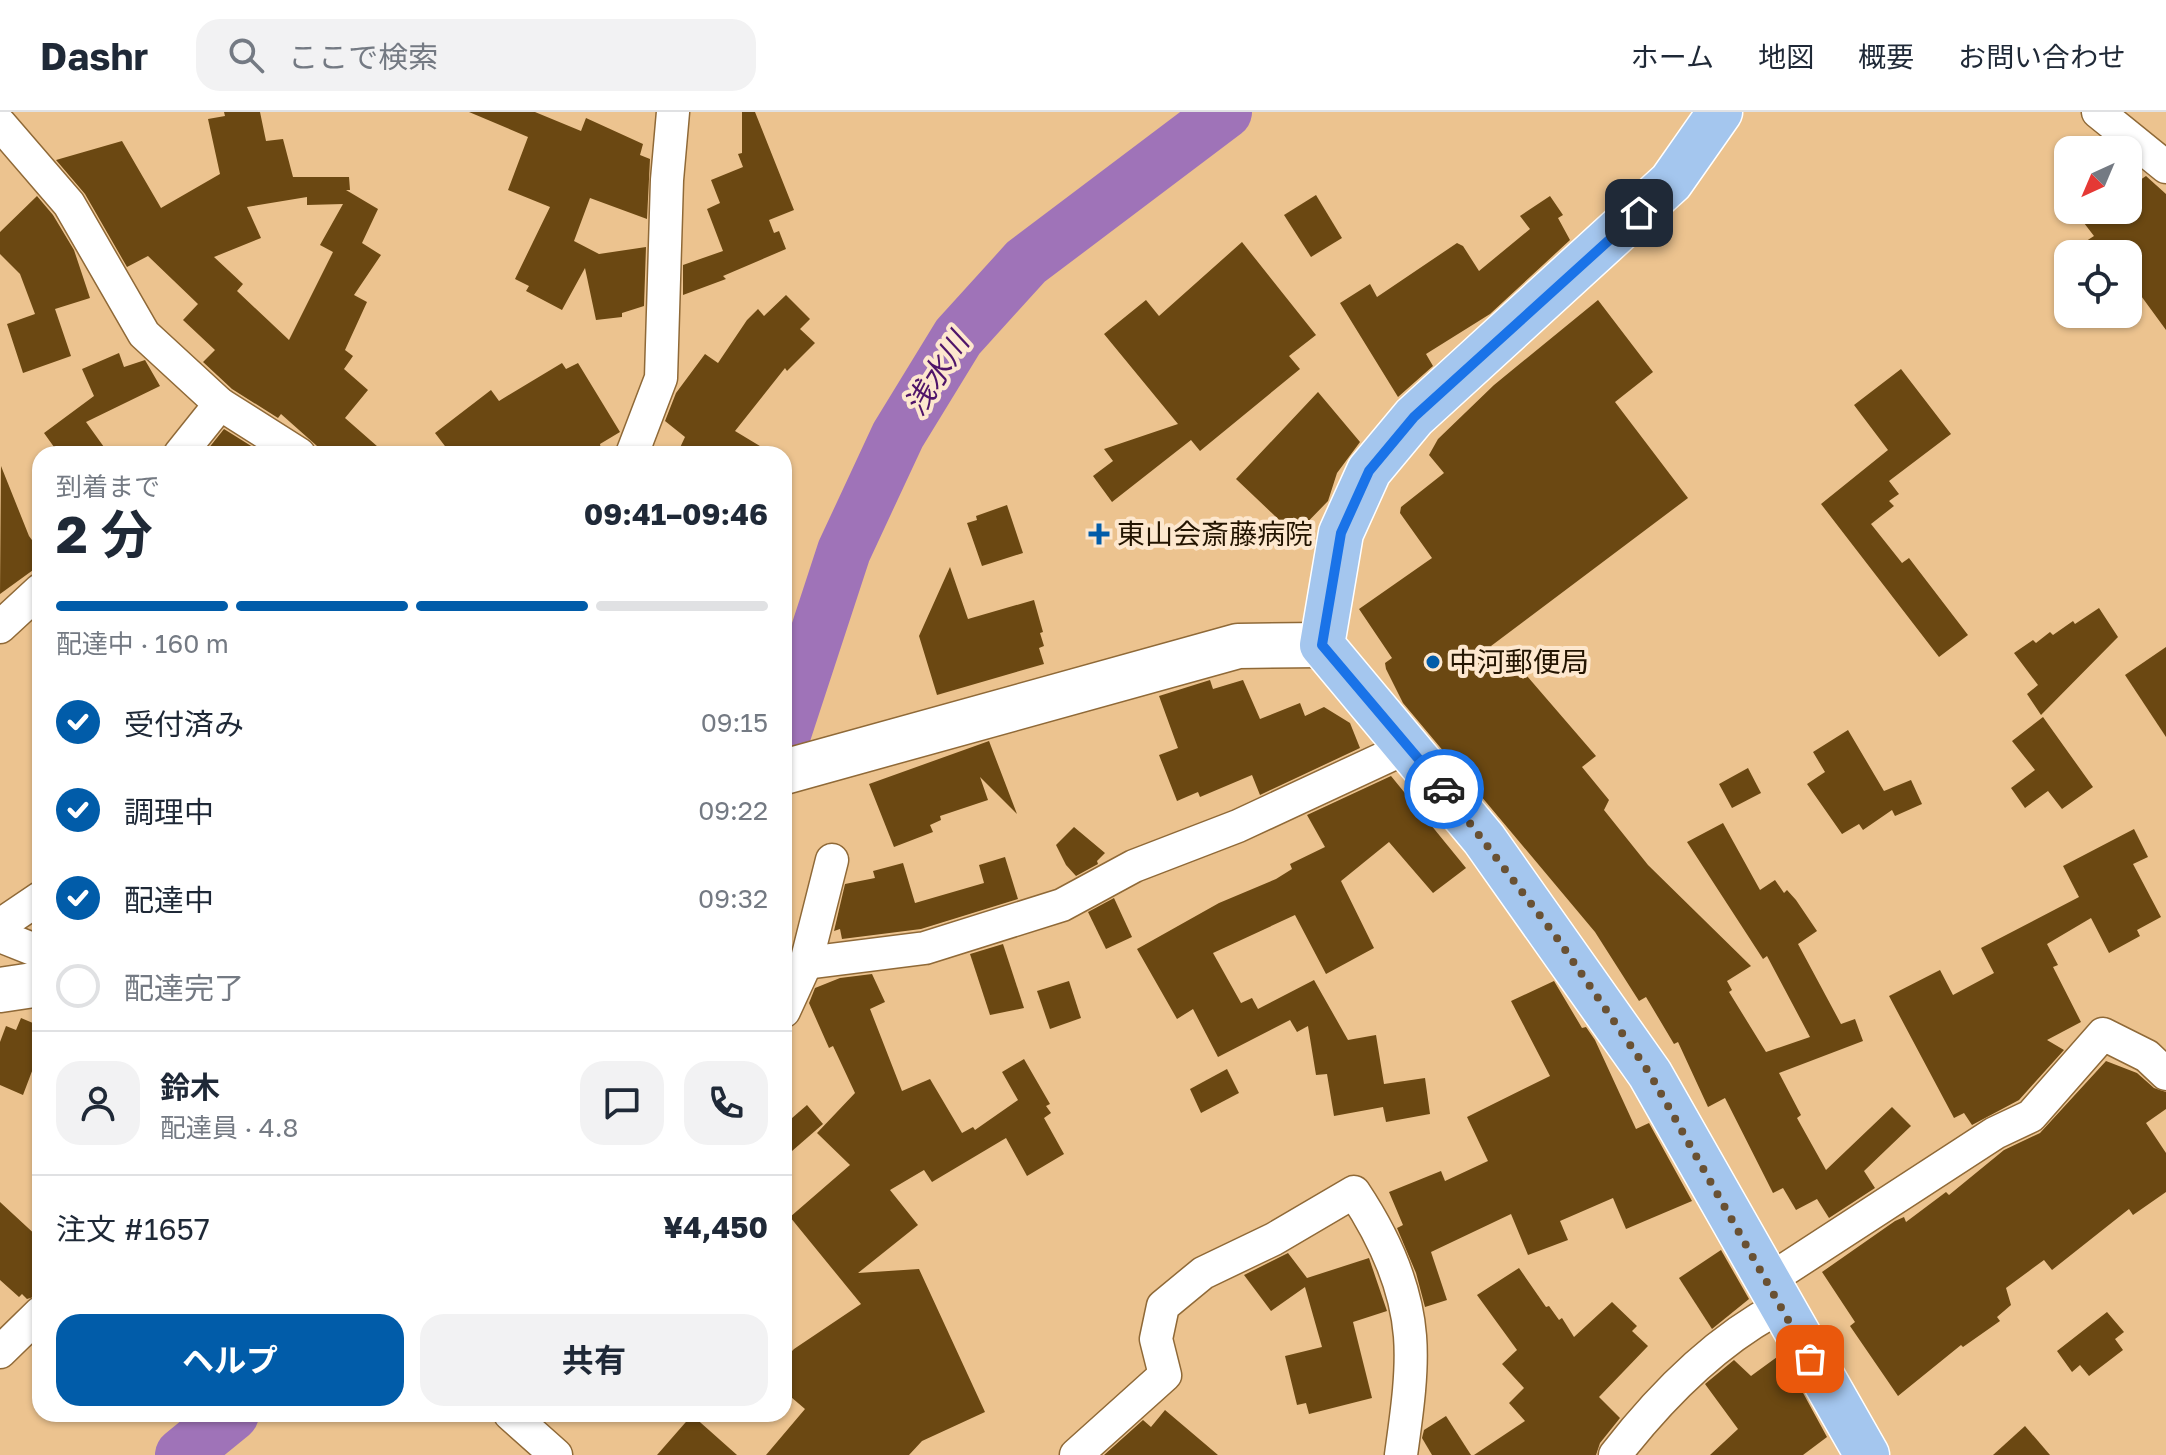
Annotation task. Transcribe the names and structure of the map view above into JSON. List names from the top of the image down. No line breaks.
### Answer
{"water":["浅水川"],"places":{"health":["東山会斎藤病院"],"other":["中河郵便局"]},"north":"bottom left","page":{"header":"Dashr","search":"ここで検索","nav":["ホーム","地図","概要","お問い合わせ"],"heading":["2 分","到着まで","09:41–09:46"],"panel":["鈴木","配達員 · 4.8","注文 #1657","¥4,450"],"bar":"配達中 · 160 m","list":[["受付済み","09:15"],["調理中","09:22"],["配達中","09:32"],"配達完了"],"buttons":["ヘルプ","共有"]}}
